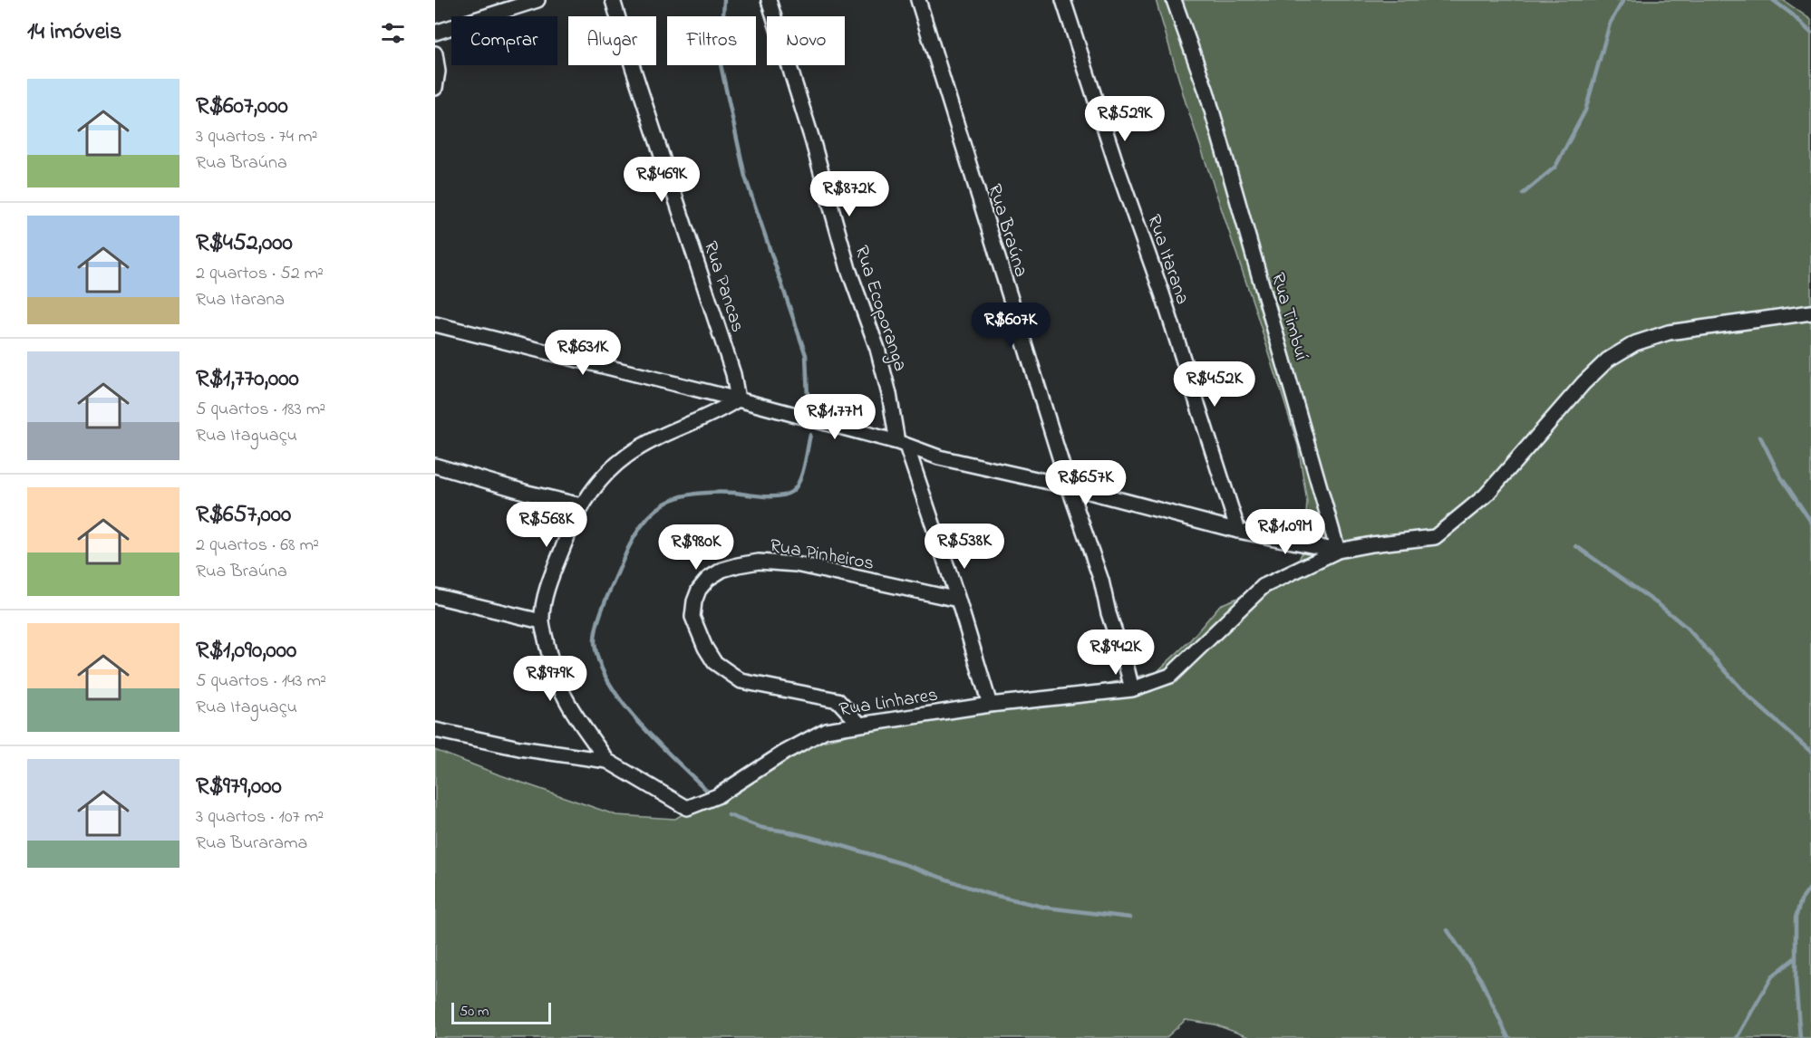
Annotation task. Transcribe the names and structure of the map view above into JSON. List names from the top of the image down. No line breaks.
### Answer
{"streets":{"street":["Rua Braúna","Rua Itarana","Rua Pancas","Rua Ecoporanga","Rua Timbuí","Rua Pinheiros","Rua Linhares"]},"crossings":[["Rua Braúna","Rua Linhares"],["Rua Ecoporanga","Rua Pinheiros"],["Rua Ecoporanga","Rua Linhares"],["Rua Timbuí","Rua Linhares"],["Rua Pinheiros","Rua Linhares"]],"scale_bar":"50 m","page":{"heading":"14 imóveis","chip":["Comprar","Alugar","Filtros","Novo"],"list":[{"name":"R$607,000","note":"3 quartos · 74 m² · Rua Braúna"},{"name":"R$452,000","note":"2 quartos · 52 m² · Rua Itarana"},{"name":"R$1,770,000","note":"5 quartos · 183 m² · Rua Itaguaçu"},{"name":"R$657,000","note":"2 quartos · 68 m² · Rua Braúna"},{"name":"R$1,090,000","note":"5 quartos · 143 m² · Rua Itaguaçu"},{"name":"R$979,000","note":"3 quartos · 107 m² · Rua Burarama"}],"price":["R$529K","R$469K","R$872K","R$607K","R$631K","R$452K","R$1.77M","R$657K","R$568K","R$1.09M","R$538K","R$980K","R$942K","R$979K"],"scale":"50 m"}}
